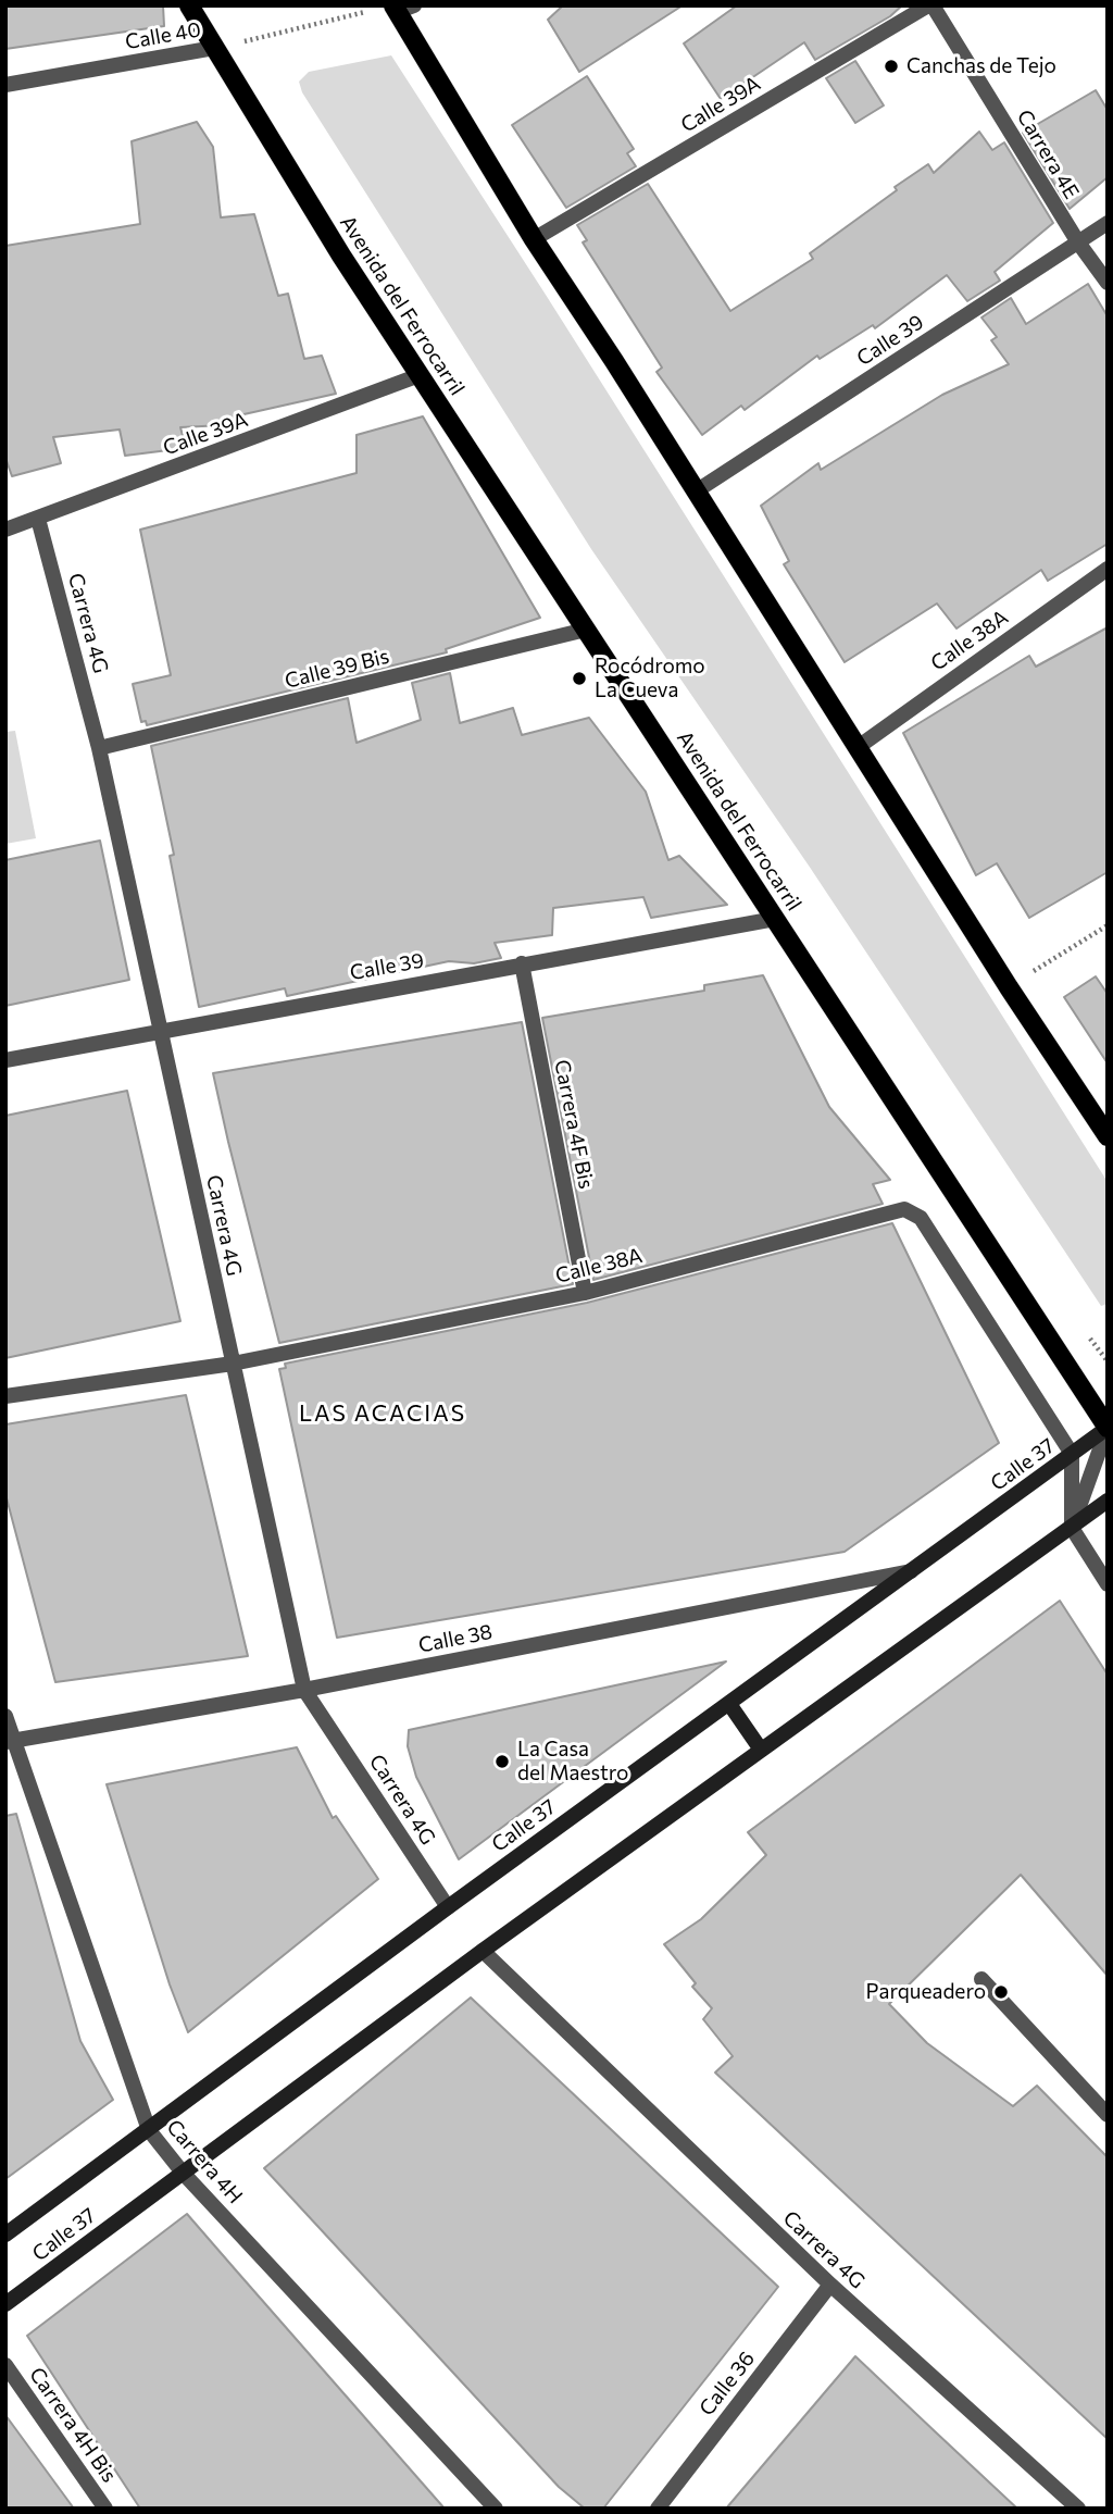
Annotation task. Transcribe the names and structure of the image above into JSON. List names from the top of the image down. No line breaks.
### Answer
{"streets":{"main road":["Avenida del Ferrocarril","Calle 37"],"street":["Calle 40","Calle 39A","Carrera 4E","Calle 39","Carrera 4G","Calle 38A","Calle 39 Bis","Carrera 4F Bis","Calle 38","Carrera 4H","Calle 36","Carrera 4H Bis"]},"crossings":[["Calle 40","Avenida del Ferrocarril"],["Calle 39A","Carrera 4E"],["Calle 39A","Avenida del Ferrocarril"],["Calle 39A","Carrera 4G"],["Carrera 4E","Calle 39"],["Avenida del Ferrocarril","Calle 39"],["Avenida del Ferrocarril","Calle 39 Bis"],["Avenida del Ferrocarril","Calle 37"],["Calle 39","Carrera 4G"],["Calle 39","Carrera 4F Bis"],["Carrera 4G","Calle 38A"],["Carrera 4G","Calle 39 Bis"],["Carrera 4G","Calle 37"],["Carrera 4G","Calle 38"],["Carrera 4G","Calle 36"],["Calle 38A","Carrera 4F Bis"],["Calle 38A","Calle 37"],["Calle 37","Calle 38"],["Calle 37","Carrera 4H"],["Calle 38","Carrera 4H"]],"districts":["LAS ACACIAS"],"places":["Canchas de Tejo","Rocódromo La Cueva","La Casa del Maestro","Parqueadero"]}
